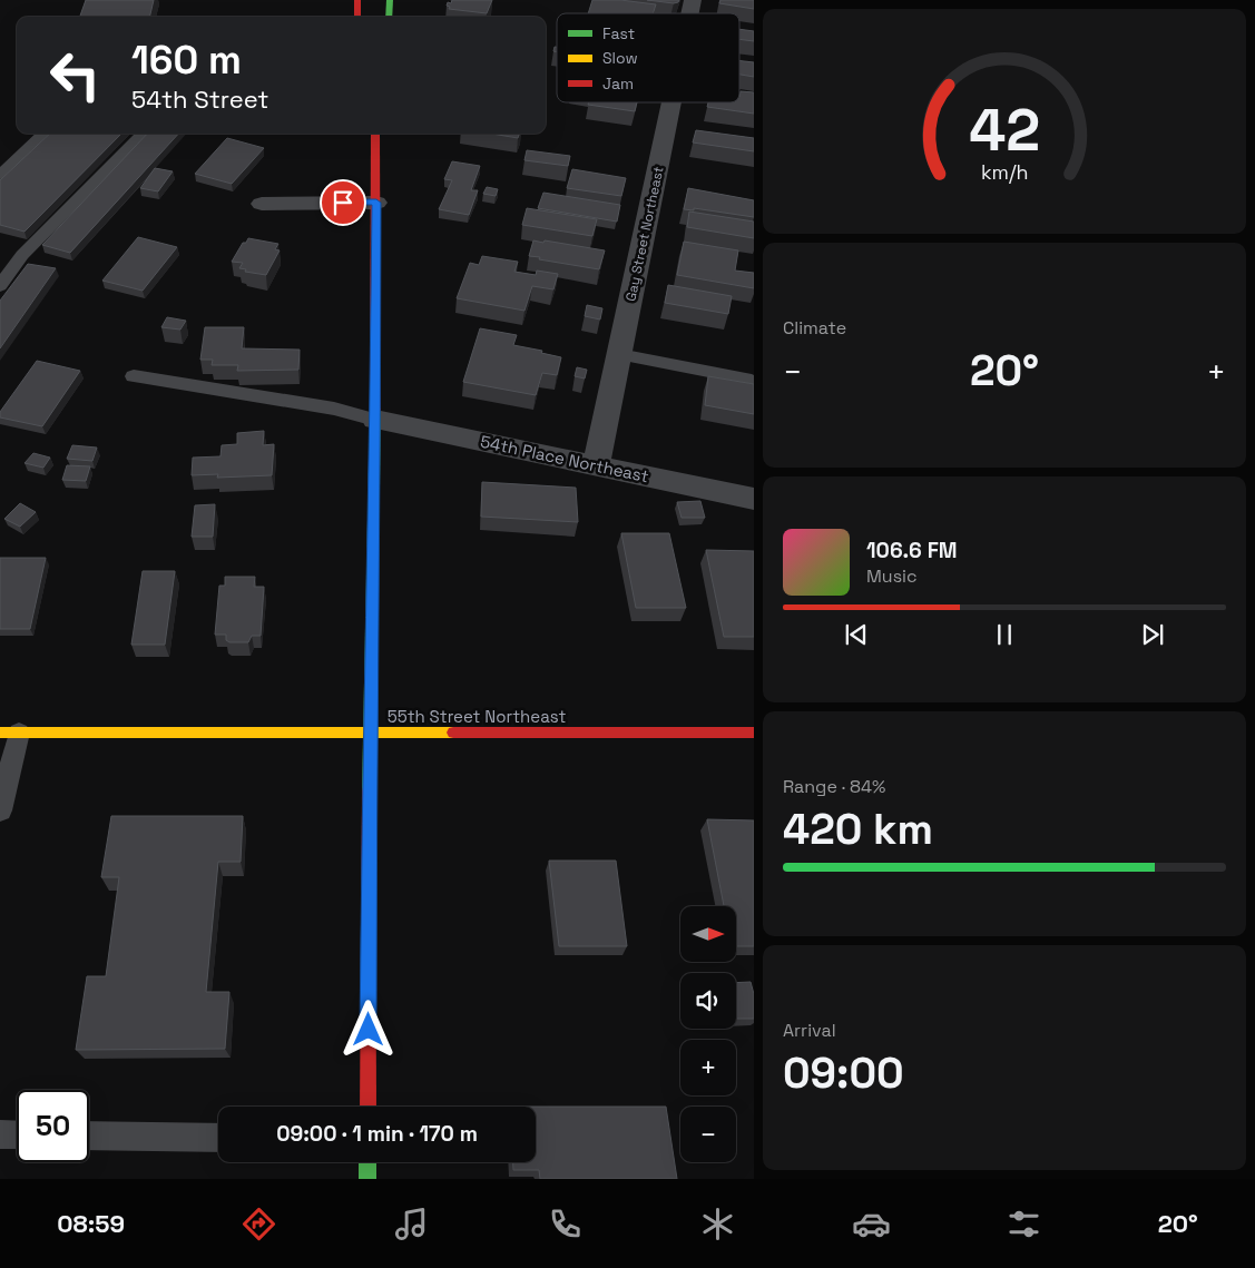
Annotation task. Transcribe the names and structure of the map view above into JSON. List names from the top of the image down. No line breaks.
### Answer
{"streets":{"main road":["55th Street Northeast"],"street":["Gay Street Northeast","54th Place Northeast"]},"crossings":[["Gay Street Northeast","54th Place Northeast"]],"legend":["Fast","Slow","Jam"],"north":"right","page":{"turn":["160 m","54th Street"],"tile":["Climate",["Range · 84%","420 km"],["Arrival","09:00"]],"heat":["−","20°","+"],"song":["106.6 FM","Music"],"map_buttons":["+","−"],"limit":"50","trip":"09:00 · 1 min · 170 m","tabs":["08:59","20°"],"gauge":["42","km/h"]}}
